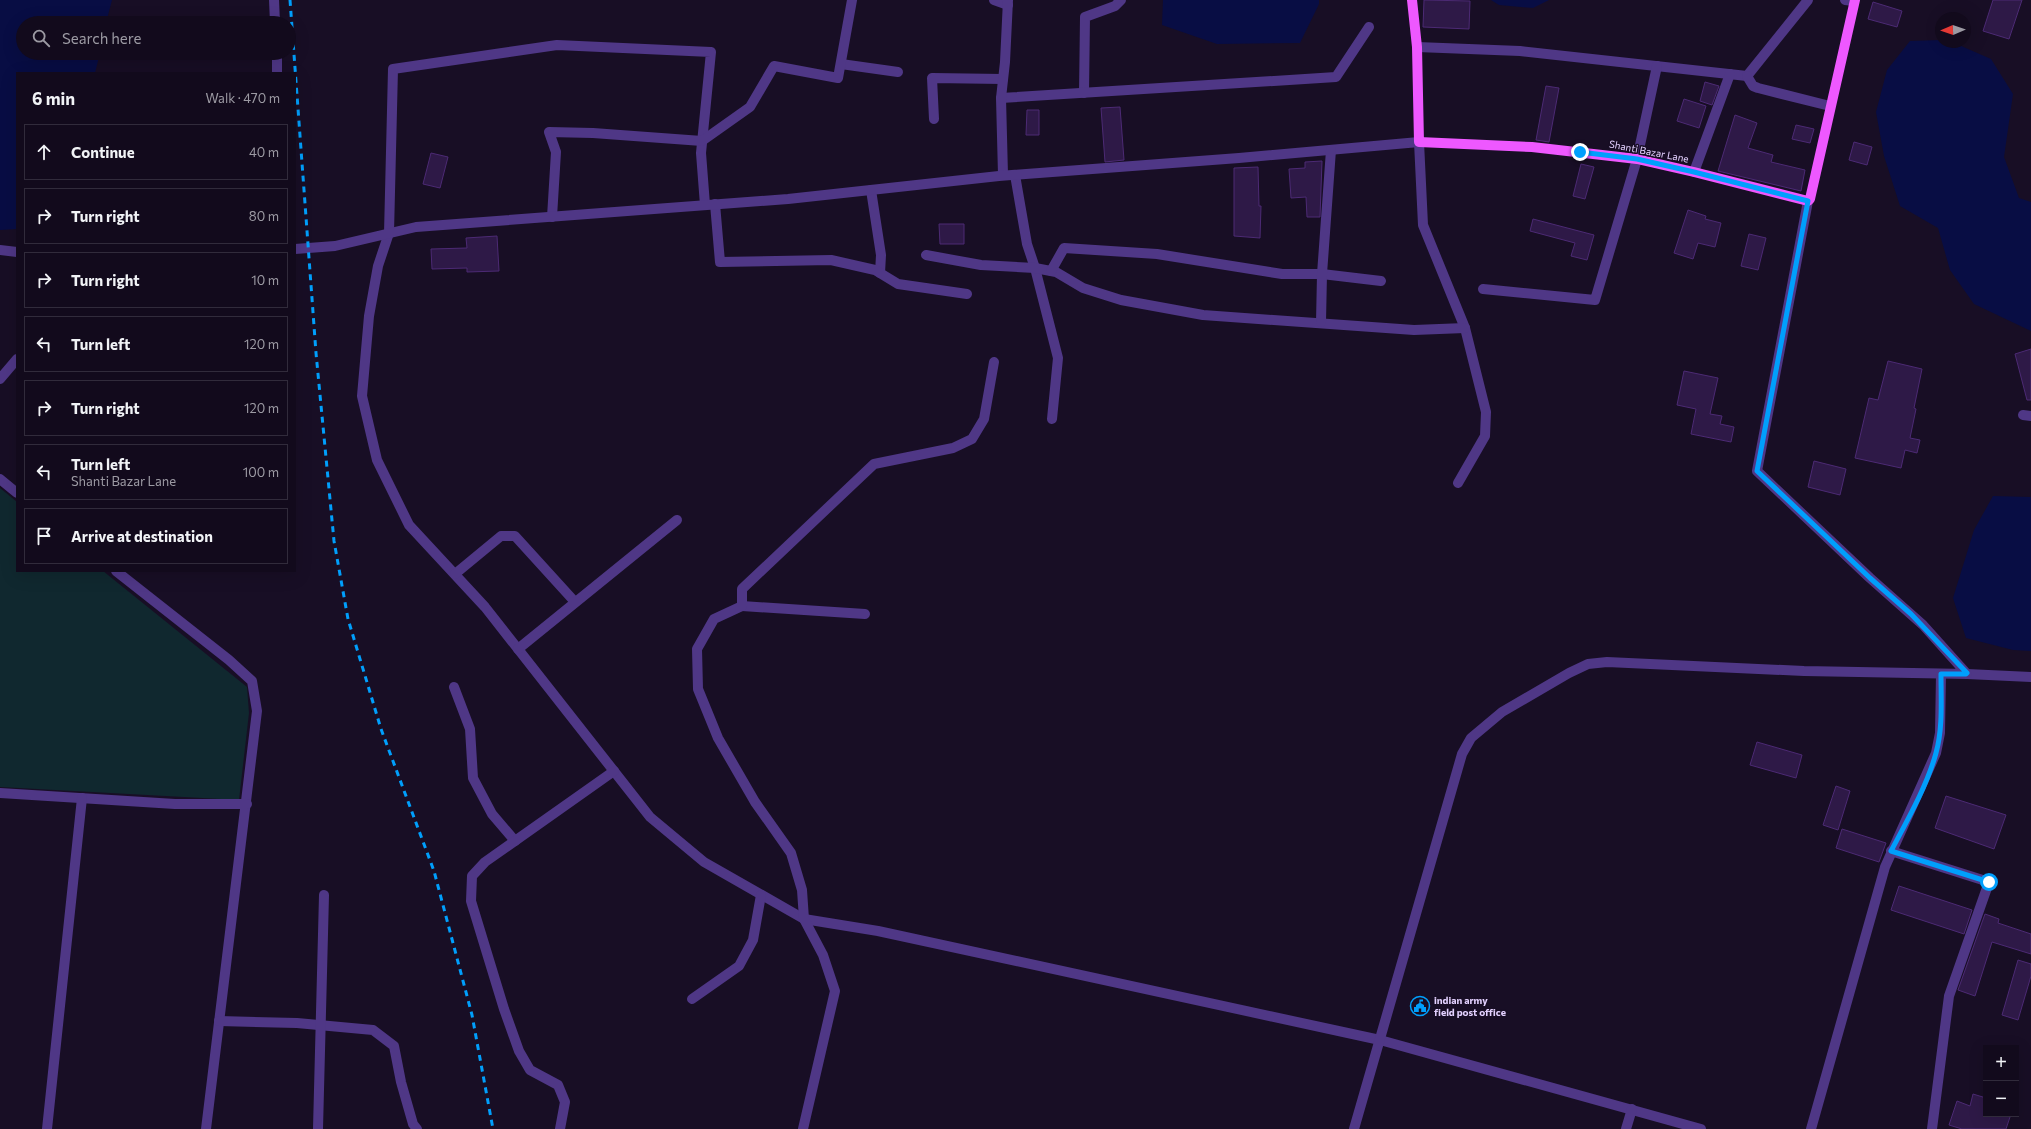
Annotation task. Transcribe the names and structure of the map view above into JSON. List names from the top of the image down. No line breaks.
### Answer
{"streets":{"main road":["Shanti Bazar Lane"]},"places":{"public building":["indian army field post office"]},"north":"left","page":{"search":"Search here","heading":["6 min","Walk · 470 m"],"list":[["Continue","40 m"],["Turn right","80 m"],["Turn right","10 m"],["Turn left","120 m"],["Turn right","120 m"],["Turn left","Shanti Bazar Lane","100 m"],"Arrive at destination"],"map_buttons":["+","−"]}}
